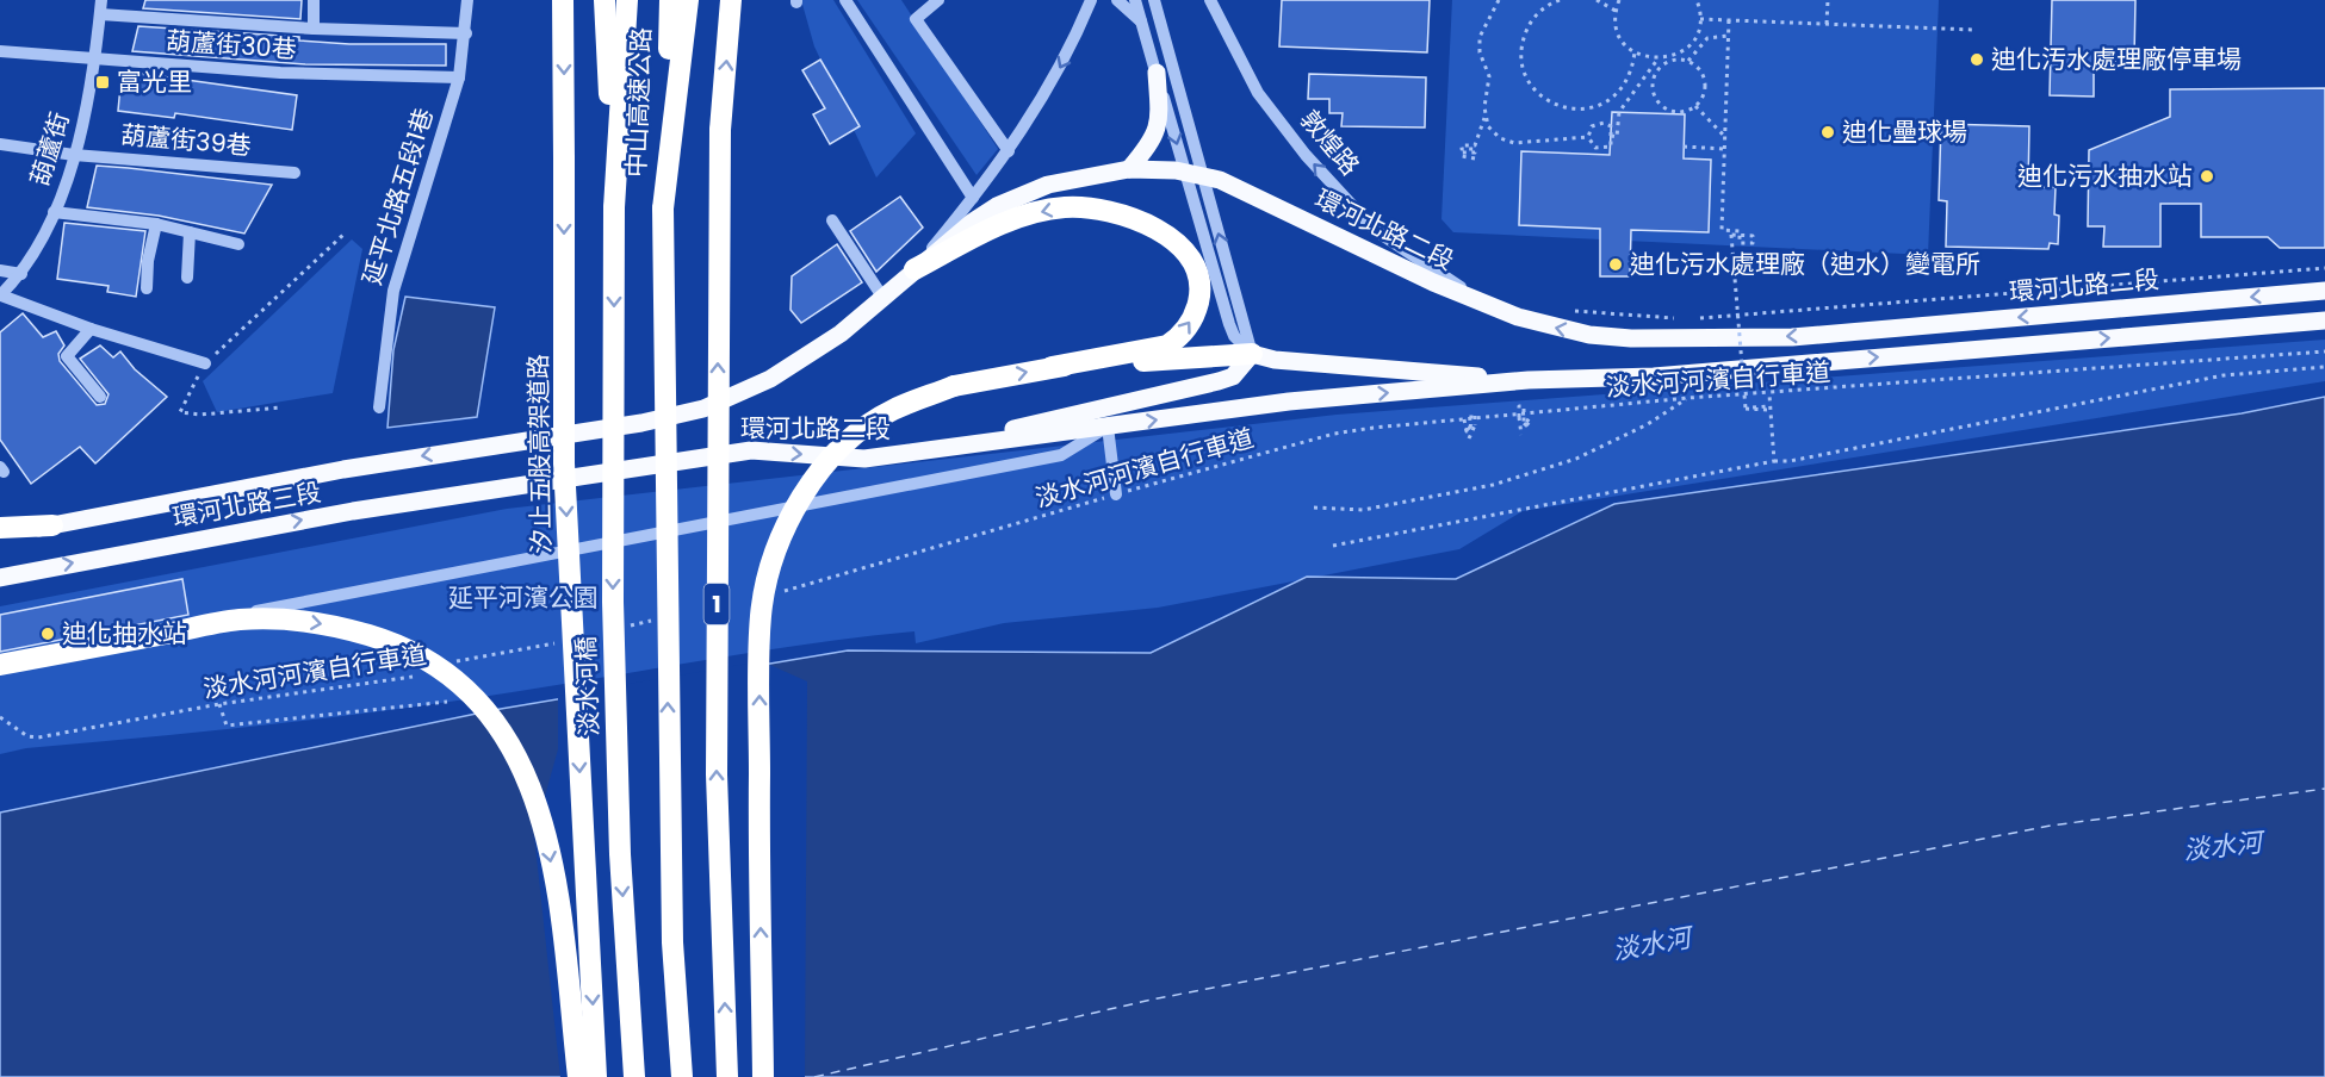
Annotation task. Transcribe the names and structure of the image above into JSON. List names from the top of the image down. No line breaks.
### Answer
{"streets":{"highway":["中山高速公路","汐止五股高架道路","1","淡水河橋"],"main road":["環河北路二段","環河北路三段"],"street":["葫蘆街30巷","葫蘆街39巷","敦煌路","葫蘆街","延平北路五段1巷"],"path":["淡水河河濱自行車道"]},"crossings":[["葫蘆街30巷","葫蘆街"],["葫蘆街30巷","延平北路五段1巷"],["中山高速公路","1"],["中山高速公路","淡水河橋"],["葫蘆街39巷","葫蘆街"],["敦煌路","環河北路二段"],["環河北路二段","環河北路三段"]],"water":["淡水河"],"parks":["延平河濱公園"],"places":{"other":["迪化汚水處理廠停車場","迪化壘球場","迪化污水抽水站","迪化污水處理廠（迪水）變電所","迪化抽水站"],"transit":["富光里"]}}
